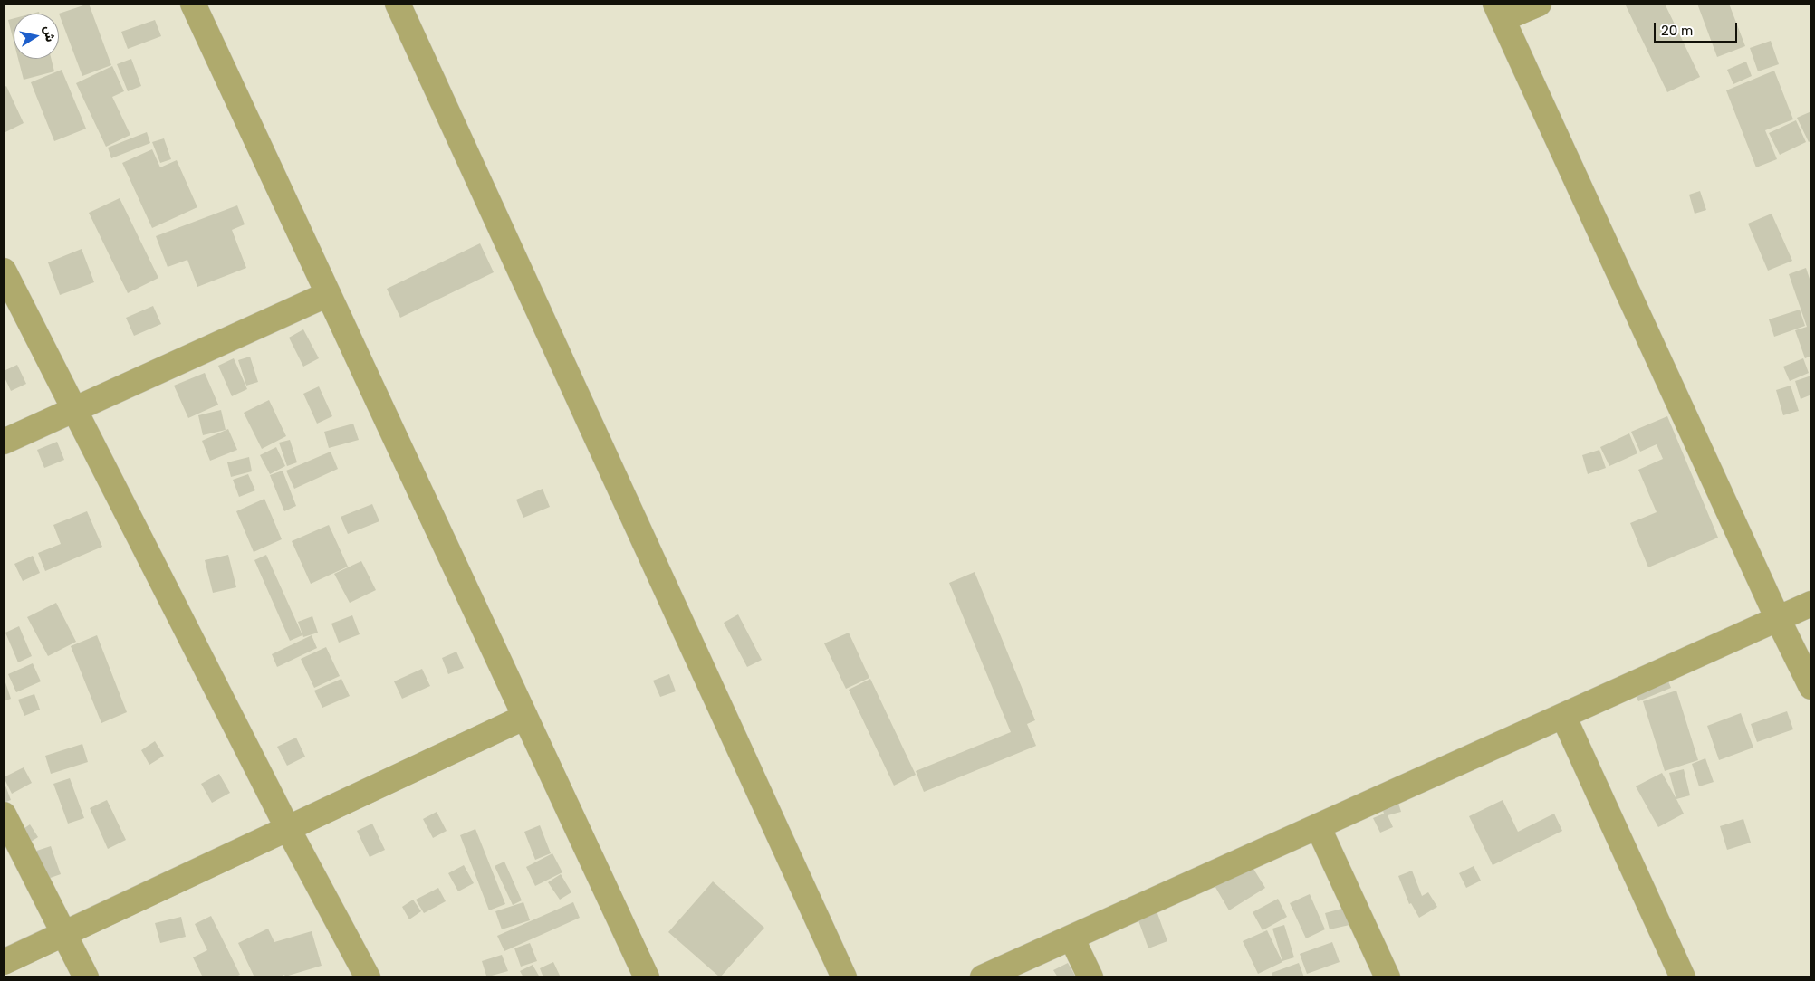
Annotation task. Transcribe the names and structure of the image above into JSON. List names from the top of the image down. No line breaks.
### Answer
{"scale_bar":"20 m","north":"right"}
